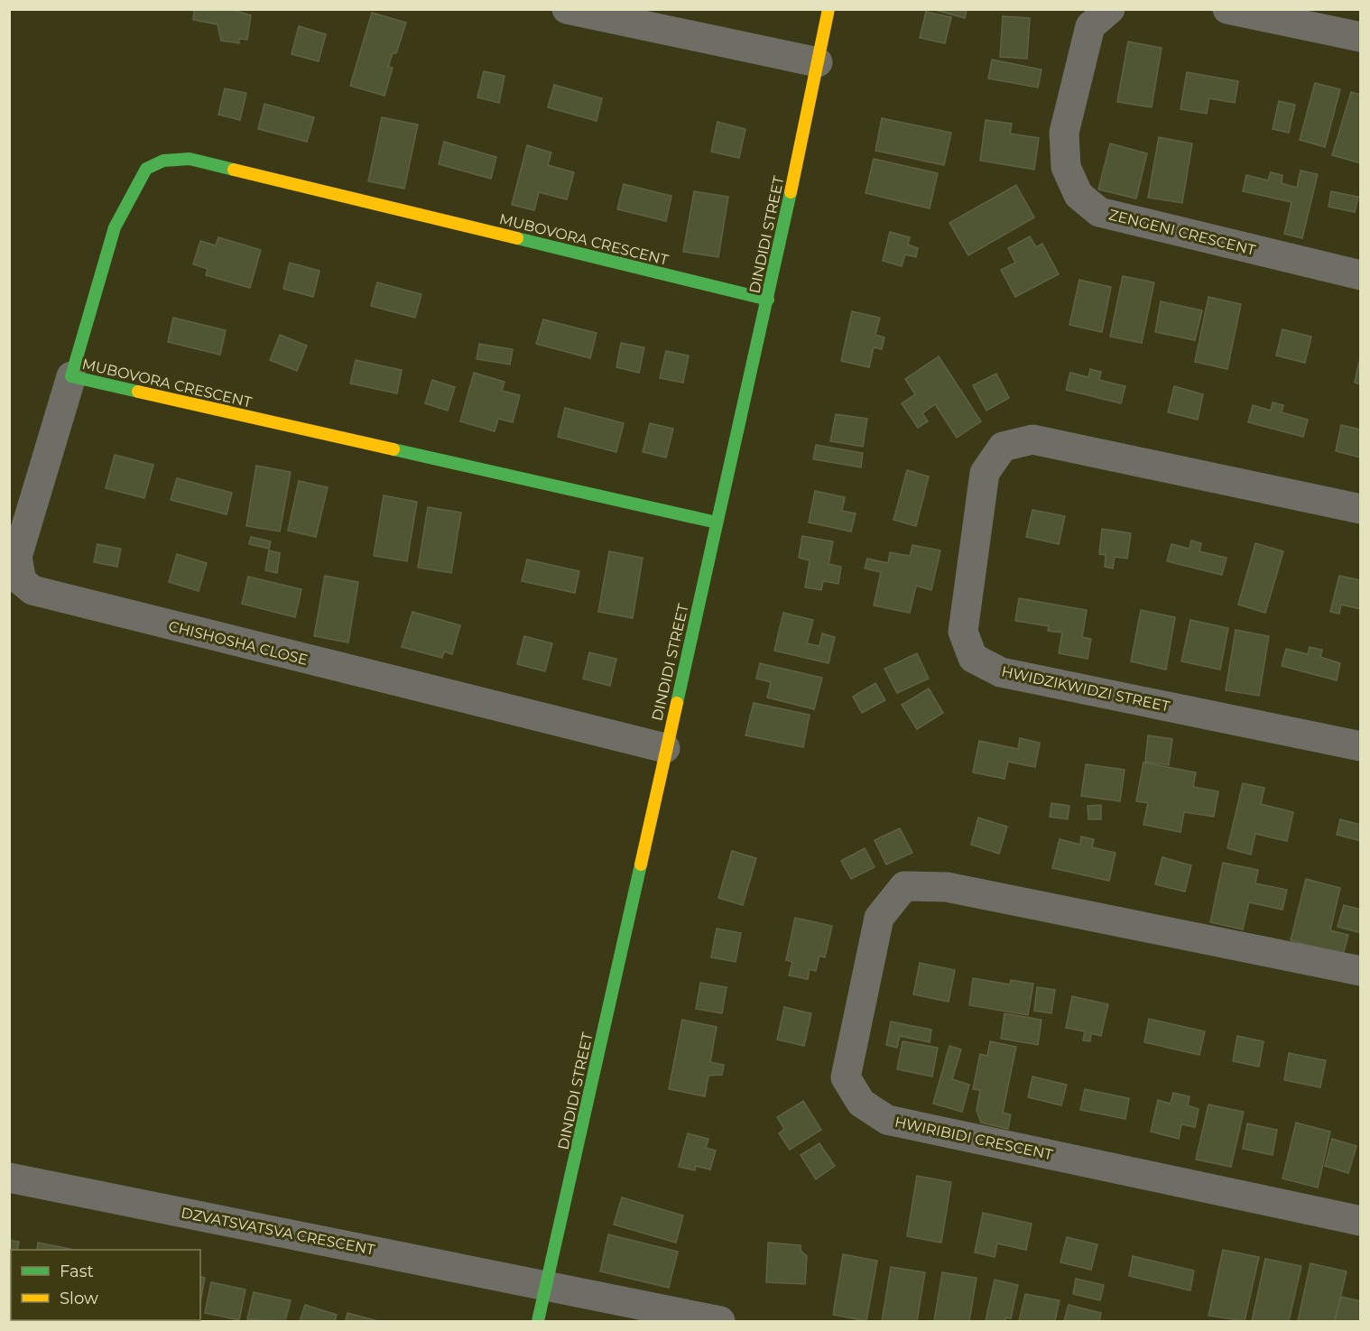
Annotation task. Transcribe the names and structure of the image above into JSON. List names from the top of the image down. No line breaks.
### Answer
{"streets":{"street":["ZENGENI CRESCENT","DINDIDI STREET","MUBOVORA CRESCENT","CHISHOSHA CLOSE","HWIDZIKWIDZI STREET","HWIRIBIDI CRESCENT","DZVATSVATSVA CRESCENT"]},"crossings":[["DINDIDI STREET","MUBOVORA CRESCENT"],["DINDIDI STREET","CHISHOSHA CLOSE"],["DINDIDI STREET","DZVATSVATSVA CRESCENT"],["MUBOVORA CRESCENT","CHISHOSHA CLOSE"]],"legend":["Fast","Slow"]}
